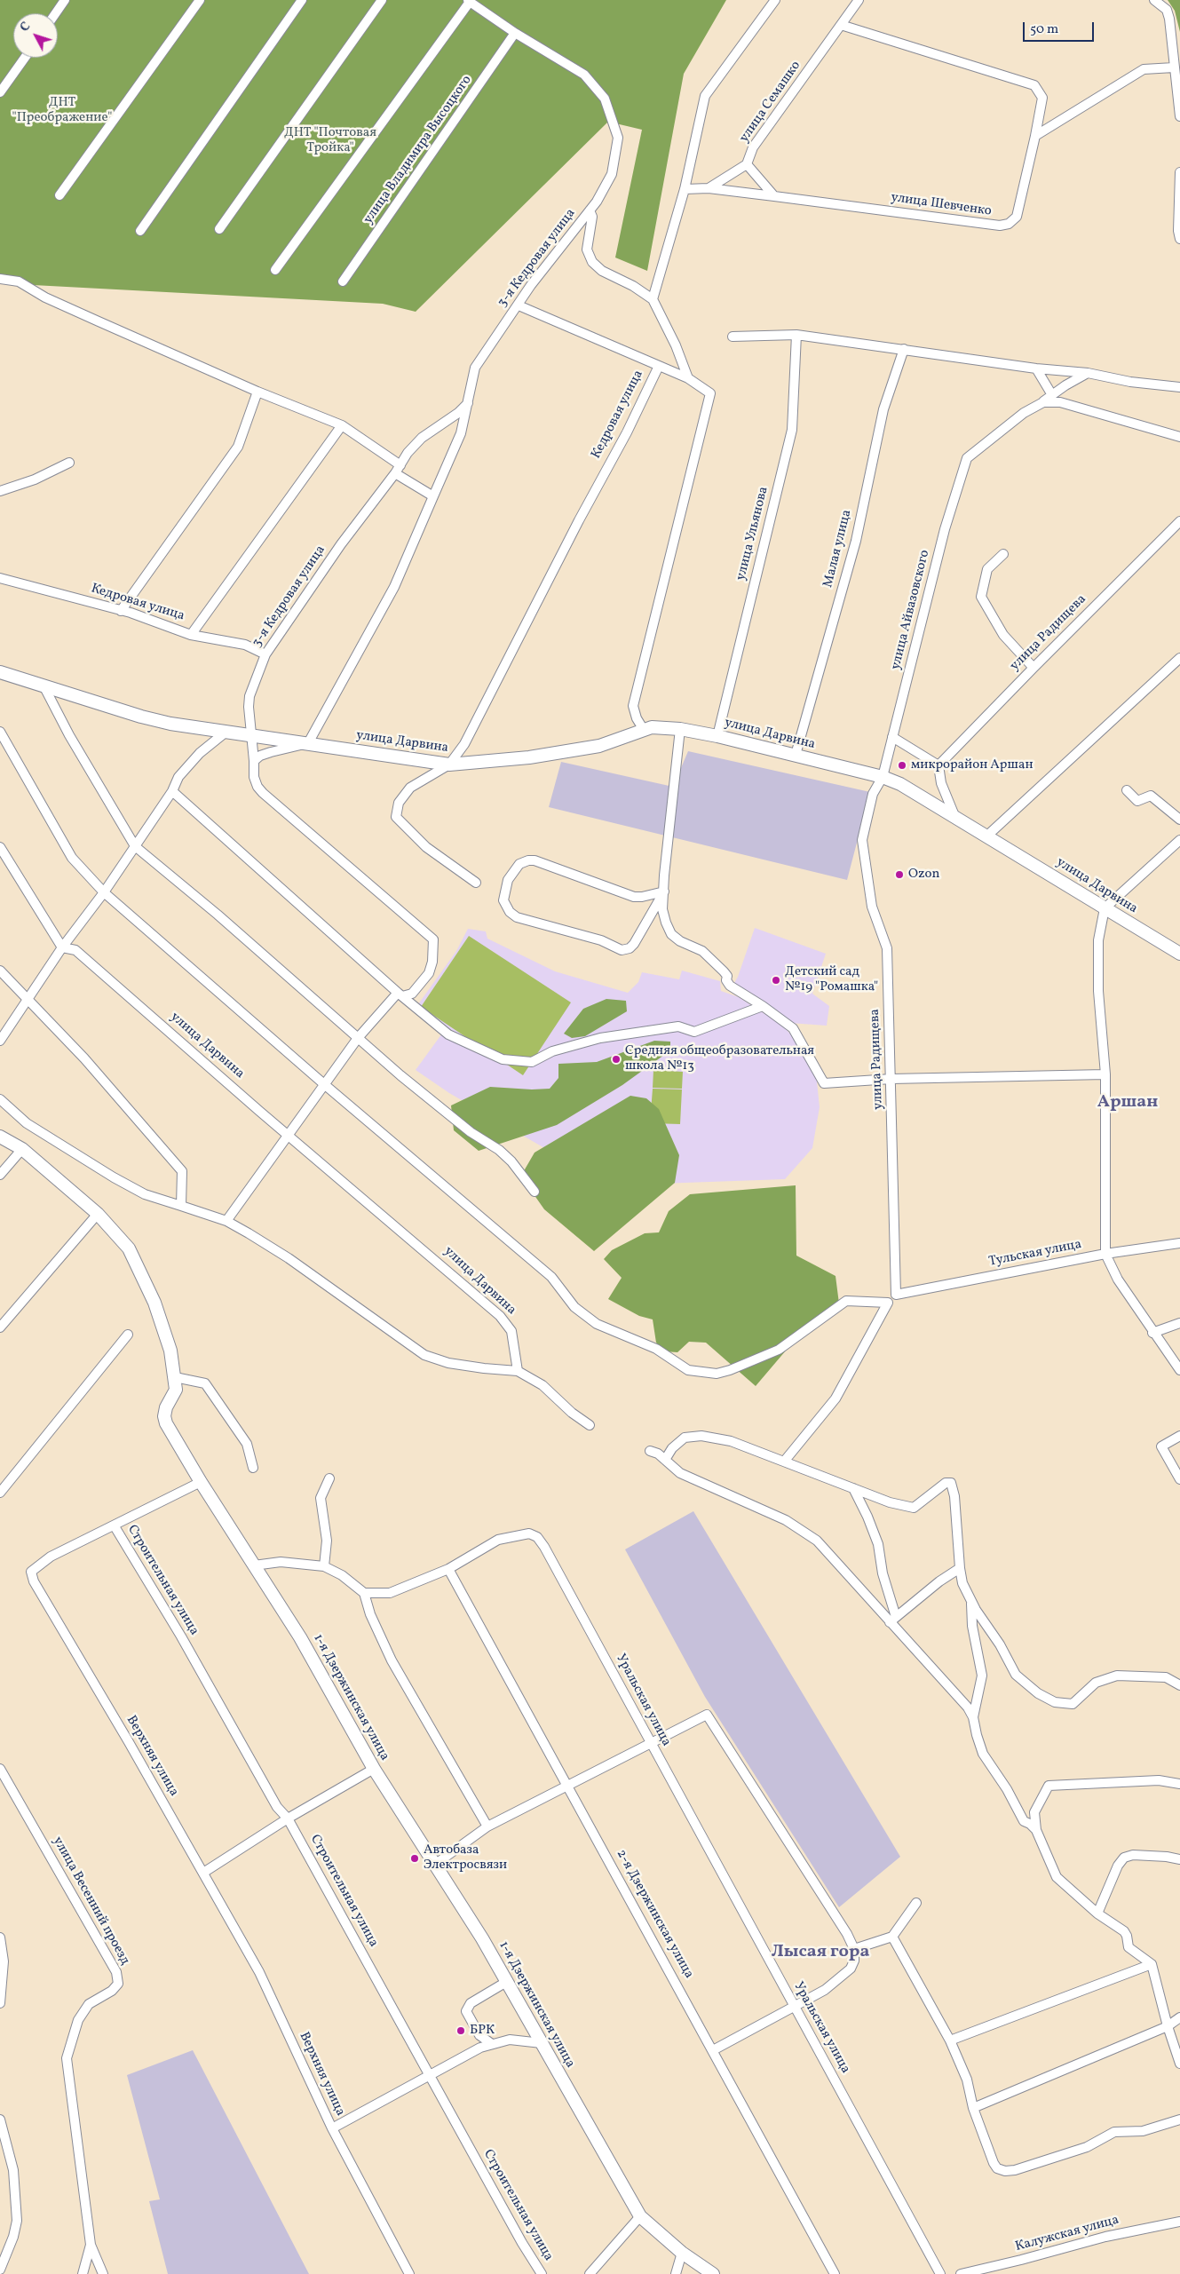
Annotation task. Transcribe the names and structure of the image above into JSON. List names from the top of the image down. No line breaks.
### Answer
{"streets":{"street":["улица Семашко","улица Владимира Высоцкого","улица Шевченко","3-я Кедровая улица","Кедровая улица","улица Ульянова","Малая улица","улица Айвазовского","улица Радищева","улица Дарвина","Тульская улица","Строительная улица","1-я Дзержинская улица","Уральская улица","Верхняя улица","улица Весенний проезд","2-я Дзержинская улица","Калужская улица"]},"crossings":[["улица Семашко","улица Шевченко"],["улица Владимира Высоцкого","3-я Кедровая улица"],["3-я Кедровая улица","Кедровая улица"],["3-я Кедровая улица","улица Дарвина"],["Кедровая улица","улица Дарвина"],["улица Ульянова","улица Дарвина"],["Малая улица","улица Дарвина"],["улица Айвазовского","улица Радищева"],["улица Айвазовского","улица Дарвина"],["улица Радищева","улица Дарвина"],["улица Радищева","Тульская улица"],["Строительная улица","Верхняя улица"],["1-я Дзержинская улица","Верхняя улица"],["Уральская улица","2-я Дзержинская улица"]],"districts":["Аршан","Лысая гора"],"parks":["ДНТ \"Преображение\"","ДНТ \"Почтовая Тройка\""],"places":["микрорайон Аршан","Ozon","Детский сад №19 \"Ромашка\"","Средняя общеобразовательная школа №13","Автобаза Электросвязи","БРК"],"scale_bar":"50 m","north":"top left"}
